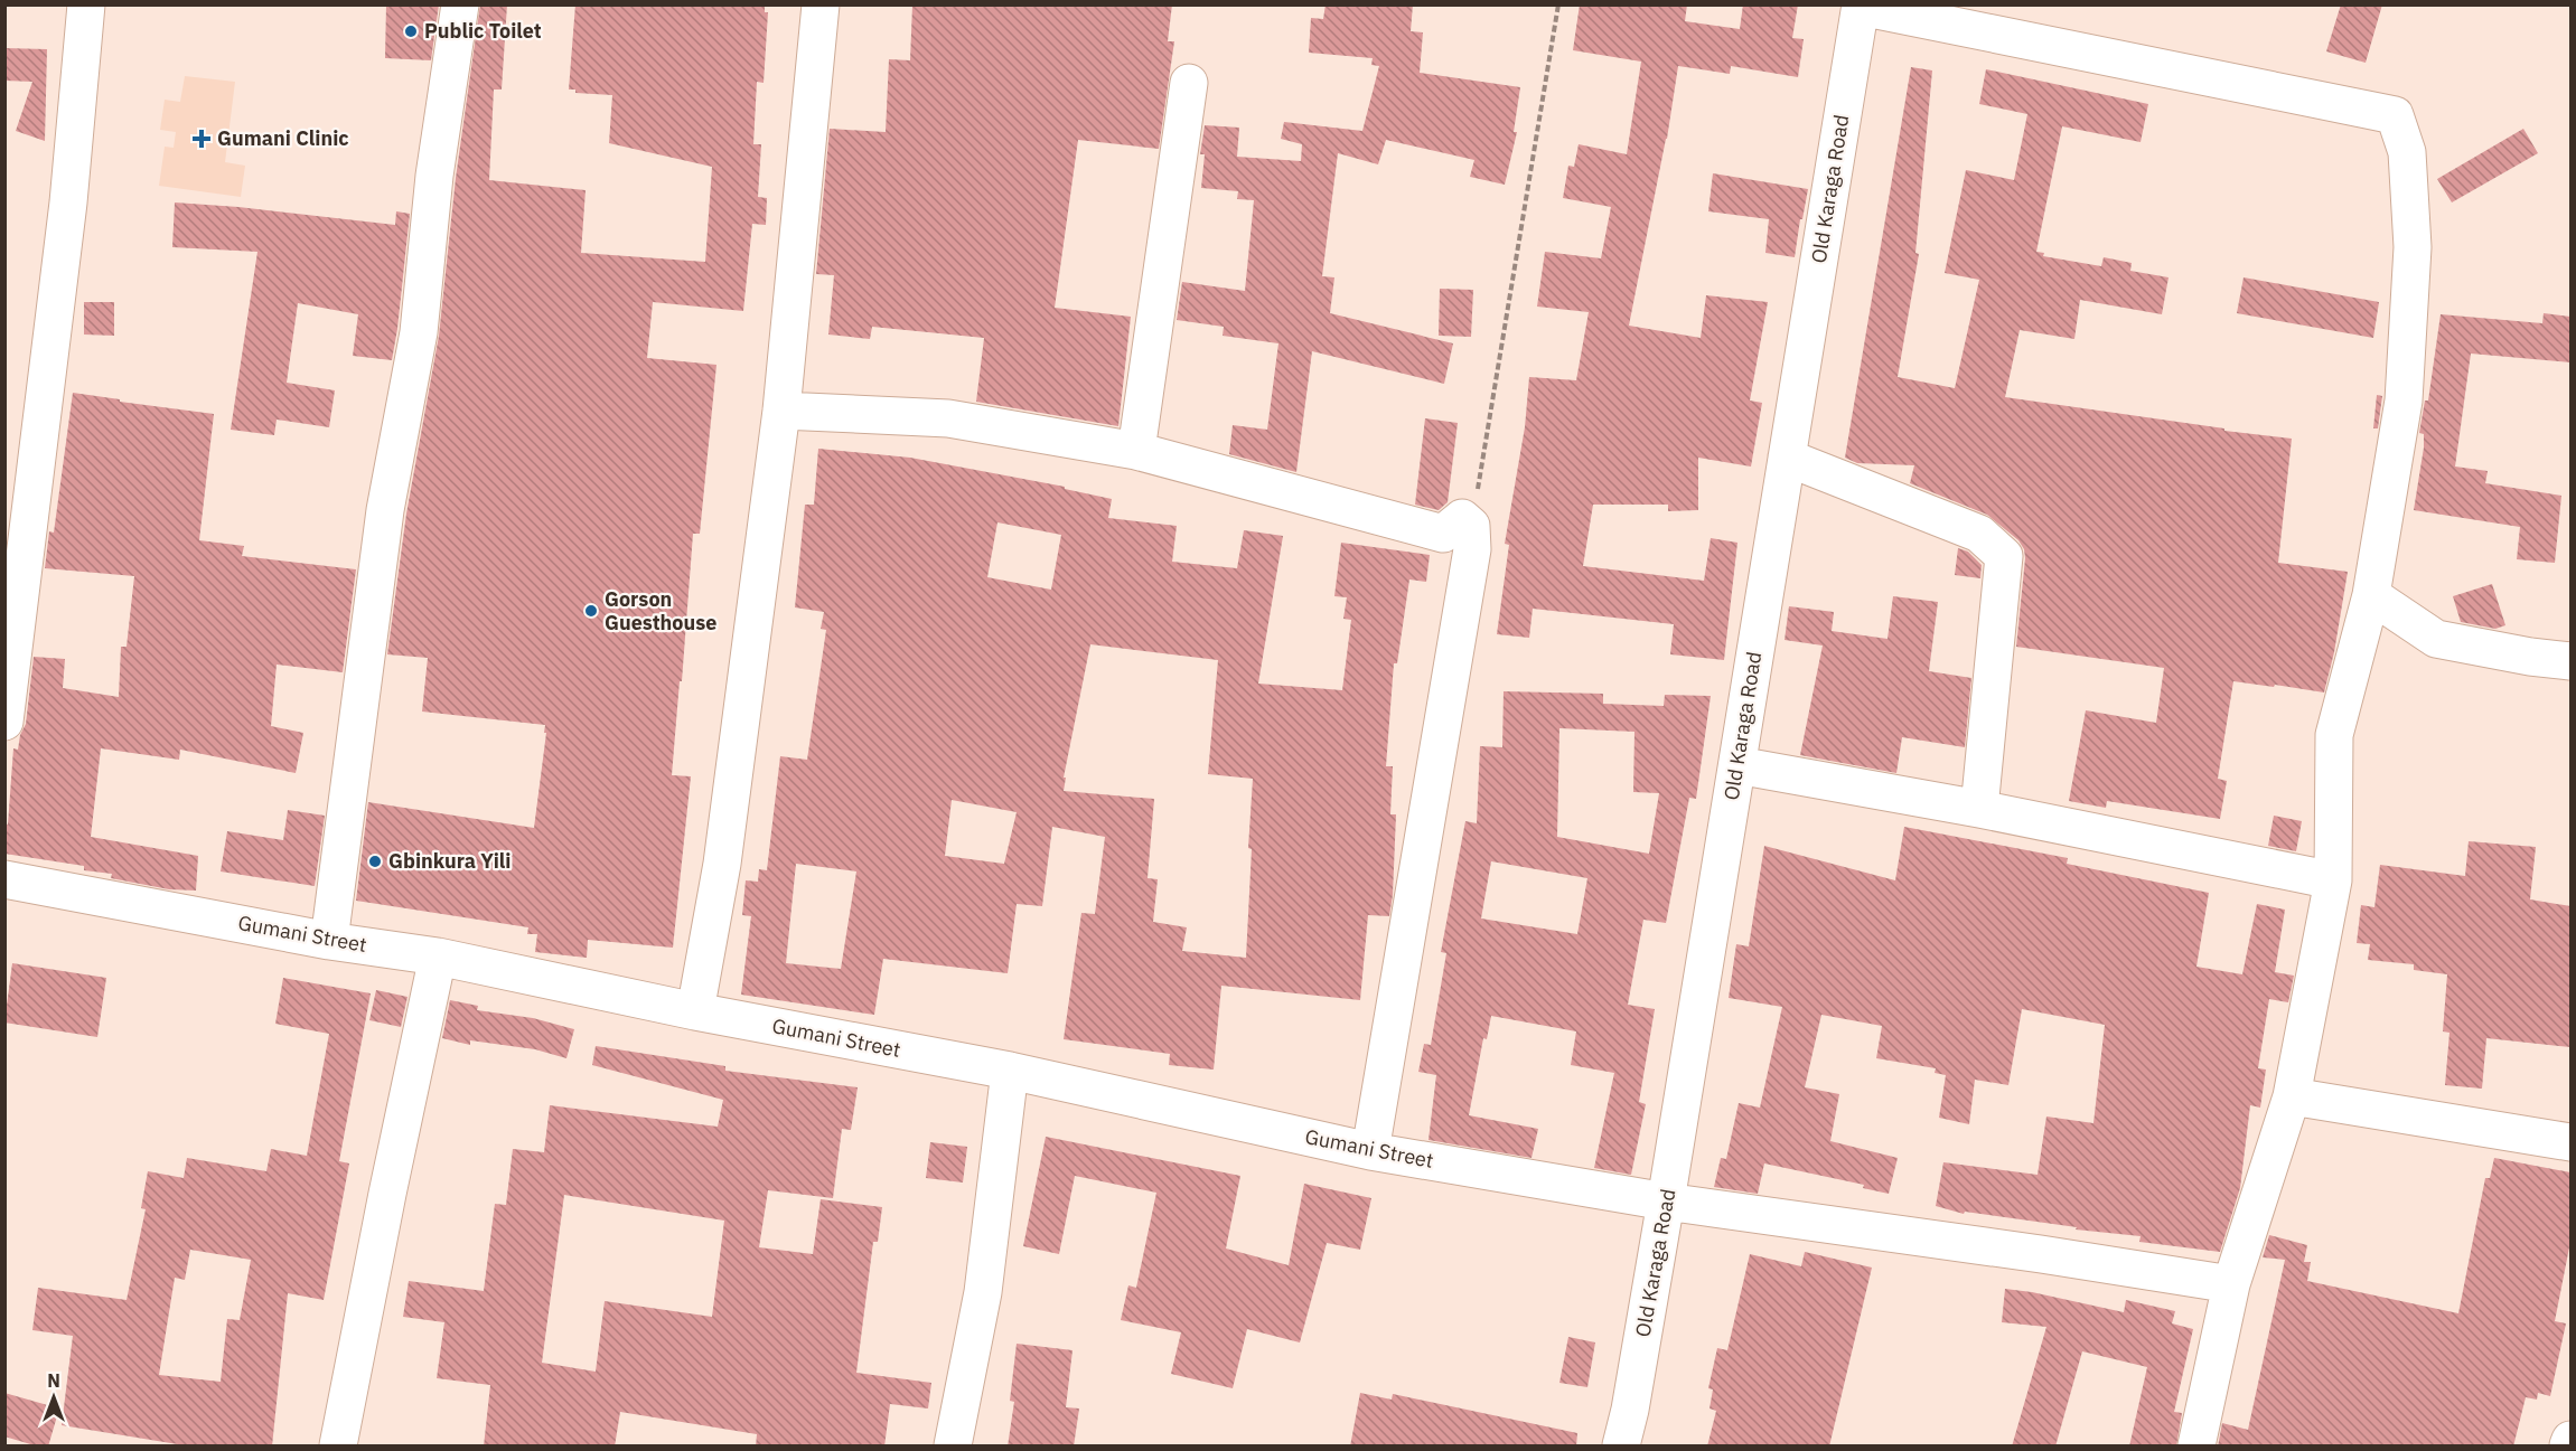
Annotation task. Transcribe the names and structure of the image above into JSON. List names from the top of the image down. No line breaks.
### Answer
{"streets":{"street":["Old Karaga Road","Gumani Street"]},"crossings":[["Old Karaga Road","Gumani Street"]],"places":{"other":["Public Toilet","Gorson Guesthouse","Gbinkura Yili"],"health":["Gumani Clinic"]},"north":"top"}
